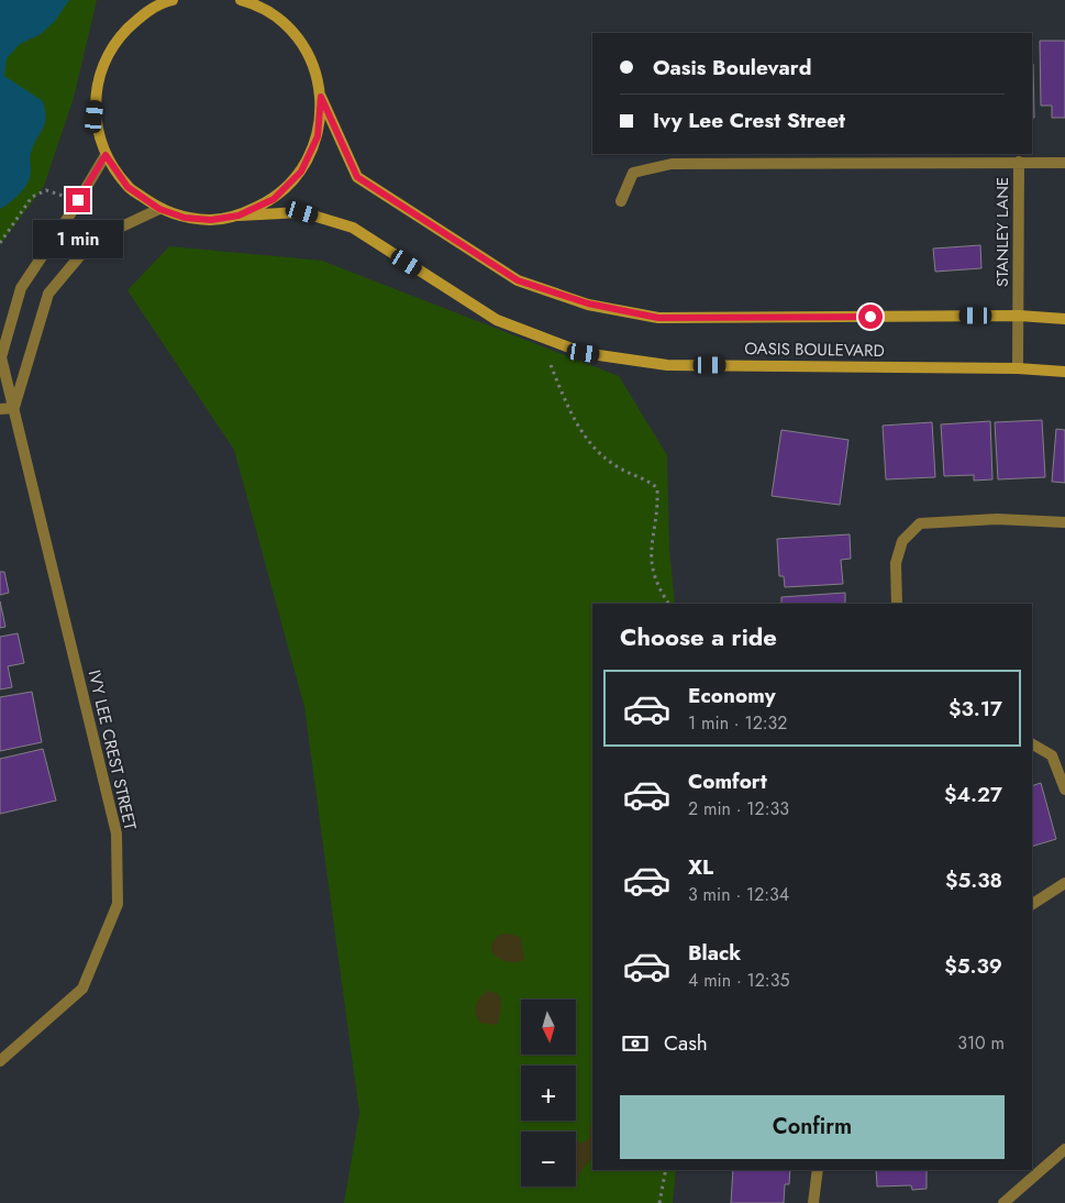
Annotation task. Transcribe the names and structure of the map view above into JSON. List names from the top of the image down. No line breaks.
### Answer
{"streets":{"main road":["OASIS BOULEVARD"],"street":["STANLEY LANE","IVY LEE CREST STREET"]},"crossings":[["STANLEY LANE","OASIS BOULEVARD"],["OASIS BOULEVARD","IVY LEE CREST STREET"]],"north":"bottom","page":{"banner":["Oasis Boulevard","Ivy Lee Crest Street"],"bubble":"1 min","heading":"Choose a ride","list":[{"name":"Economy","note":"1 min · 12:32","value":"$3.17"},{"name":"Comfort","note":"2 min · 12:33","value":"$4.27"},{"name":"XL","note":"3 min · 12:34","value":"$5.38"},{"name":"Black","note":"4 min · 12:35","value":"$5.39"}],"map_buttons":["+","−"],"pay":["Cash","310 m"],"buttons":"Confirm"}}
